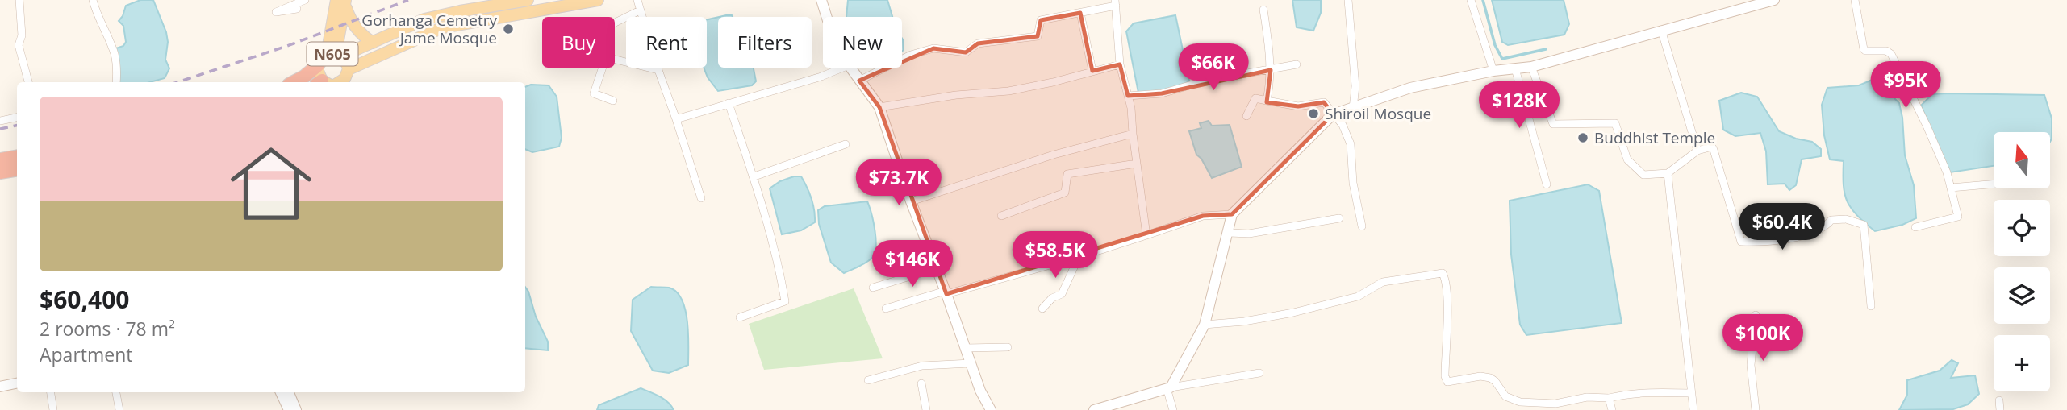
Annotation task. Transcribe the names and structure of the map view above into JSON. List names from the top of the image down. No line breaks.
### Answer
{"streets":{"highway":["N605"]},"places":["Gorhanga Cemetry Jame Mosque","Shiroil Mosque","Buddhist Temple"],"north":"top","page":{"chip":["Buy","Rent","Filters","New"],"price":["$66K","$95K","$128K","$73.7K","$60.4K","$58.5K","$146K","$100K"],"list":[{"name":"$60,400","note":"2 rooms · 78 m² · Apartment"}],"map_buttons":"+"}}
